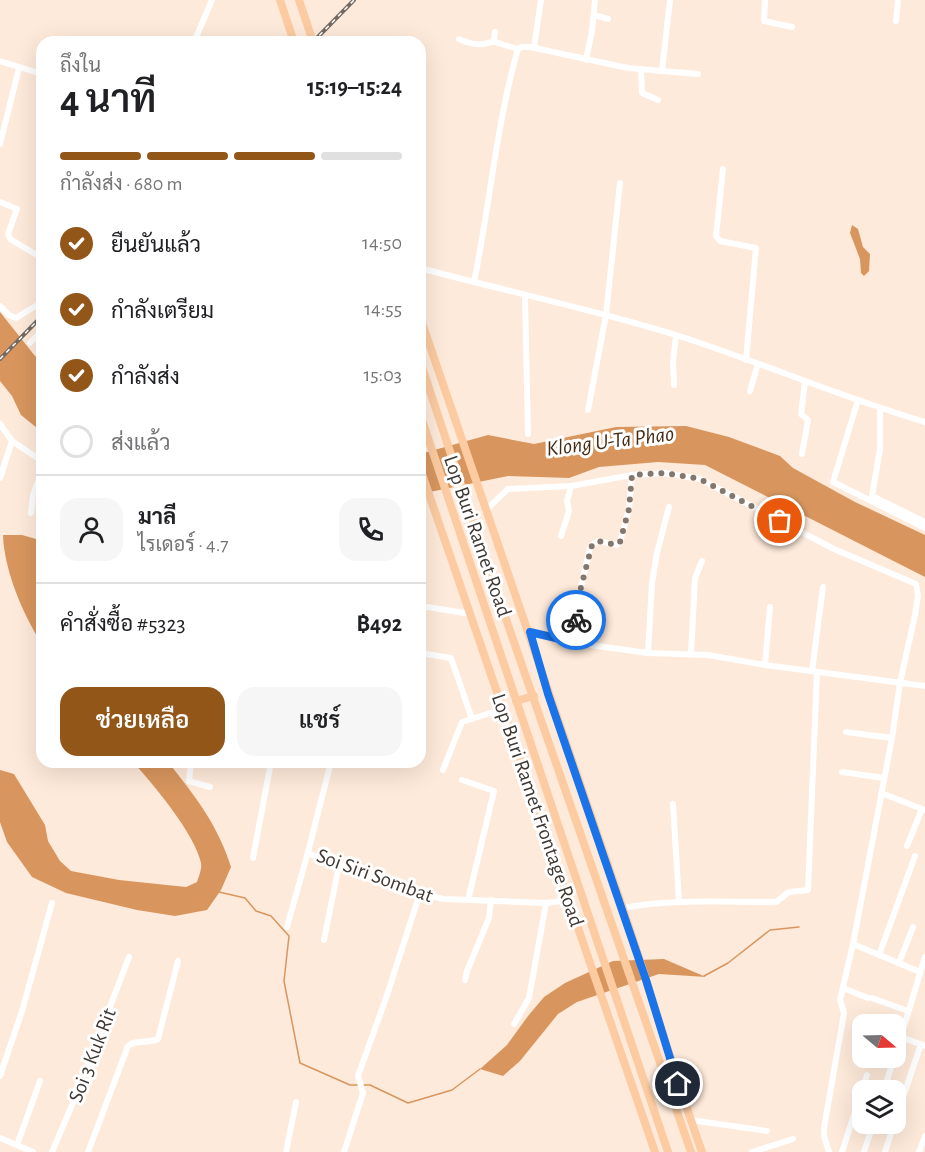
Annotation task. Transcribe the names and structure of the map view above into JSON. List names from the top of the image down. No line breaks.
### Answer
{"streets":{"main road":["Lop Buri Ramet Road","Lop Buri Ramet Frontage Road"],"street":["Soi Siri Sombat","Soi 3 Kuk Rit"]},"crossings":[["Lop Buri Ramet Frontage Road","Soi Siri Sombat"]],"water":["Klong U-Ta Phao"],"north":"right","page":{"heading":["4 นาที","ถึงใน","15:19–15:24"],"panel":["มาลี","ไรเดอร์ · 4.7","คำสั่งซื้อ #5323","฿492"],"bar":"กำลังส่ง · 680 m","list":[["ยืนยันแล้ว","14:50"],["กำลังเตรียม","14:55"],["กำลังส่ง","15:03"],"ส่งแล้ว"],"buttons":["ช่วยเหลือ","แชร์"]}}
